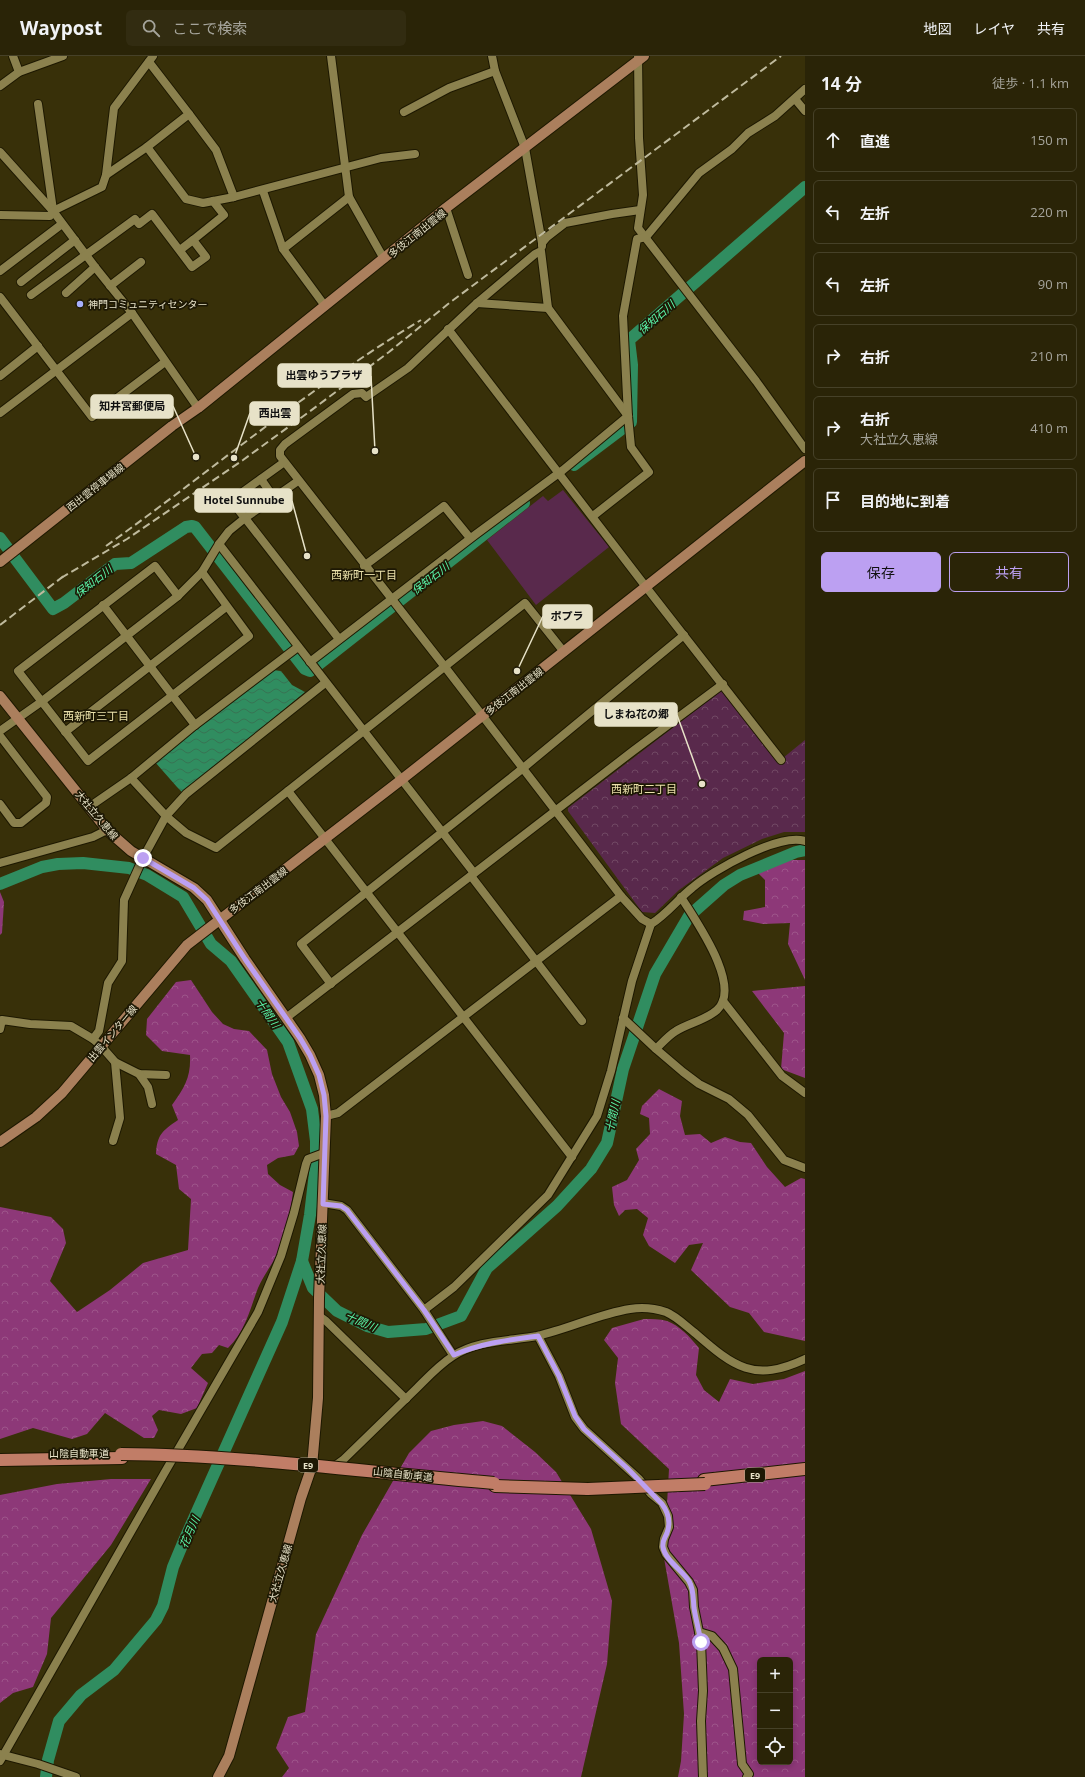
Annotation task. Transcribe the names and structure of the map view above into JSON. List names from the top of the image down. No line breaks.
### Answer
{"streets":{"highway":["山陰自動車道","E9"],"main road":["多伎江南出雲線","西出雲停車場線","大社立久恵線","出雲インター線"]},"crossings":[["多伎江南出雲線","西出雲停車場線"],["多伎江南出雲線","大社立久恵線"],["多伎江南出雲線","出雲インター線"],["大社立久恵線","出雲インター線"]],"districts":["西新町一丁目","西新町三丁目","西新町二丁目"],"water":["保知石川","十間川","花月川"],"places":["神門コミュニティセンター","出雲ゆうプラザ","知井宮郵便局","西出雲","Hotel Sunnube","ポプラ","しまね花の郷"],"page":{"header":"Waypost","search":"ここで検索","nav":["地図","レイヤ","共有"],"heading":["14 分","徒歩 · 1.1 km"],"list":[["直進","150 m"],["左折","220 m"],["左折","90 m"],["右折","210 m"],["右折","大社立久恵線","410 m"],"目的地に到着"],"buttons":["保存","共有"],"map_buttons":["+","−"]}}
